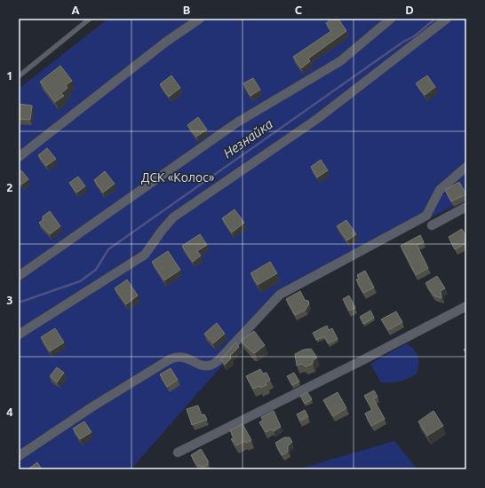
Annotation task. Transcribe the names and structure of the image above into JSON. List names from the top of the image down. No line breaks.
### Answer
{"water":["Незнайка"],"parks":["ДСК «Колос»"],"grid":{"columns":["A","B","C","D"],"rows":["1","2","3","4"]}}
